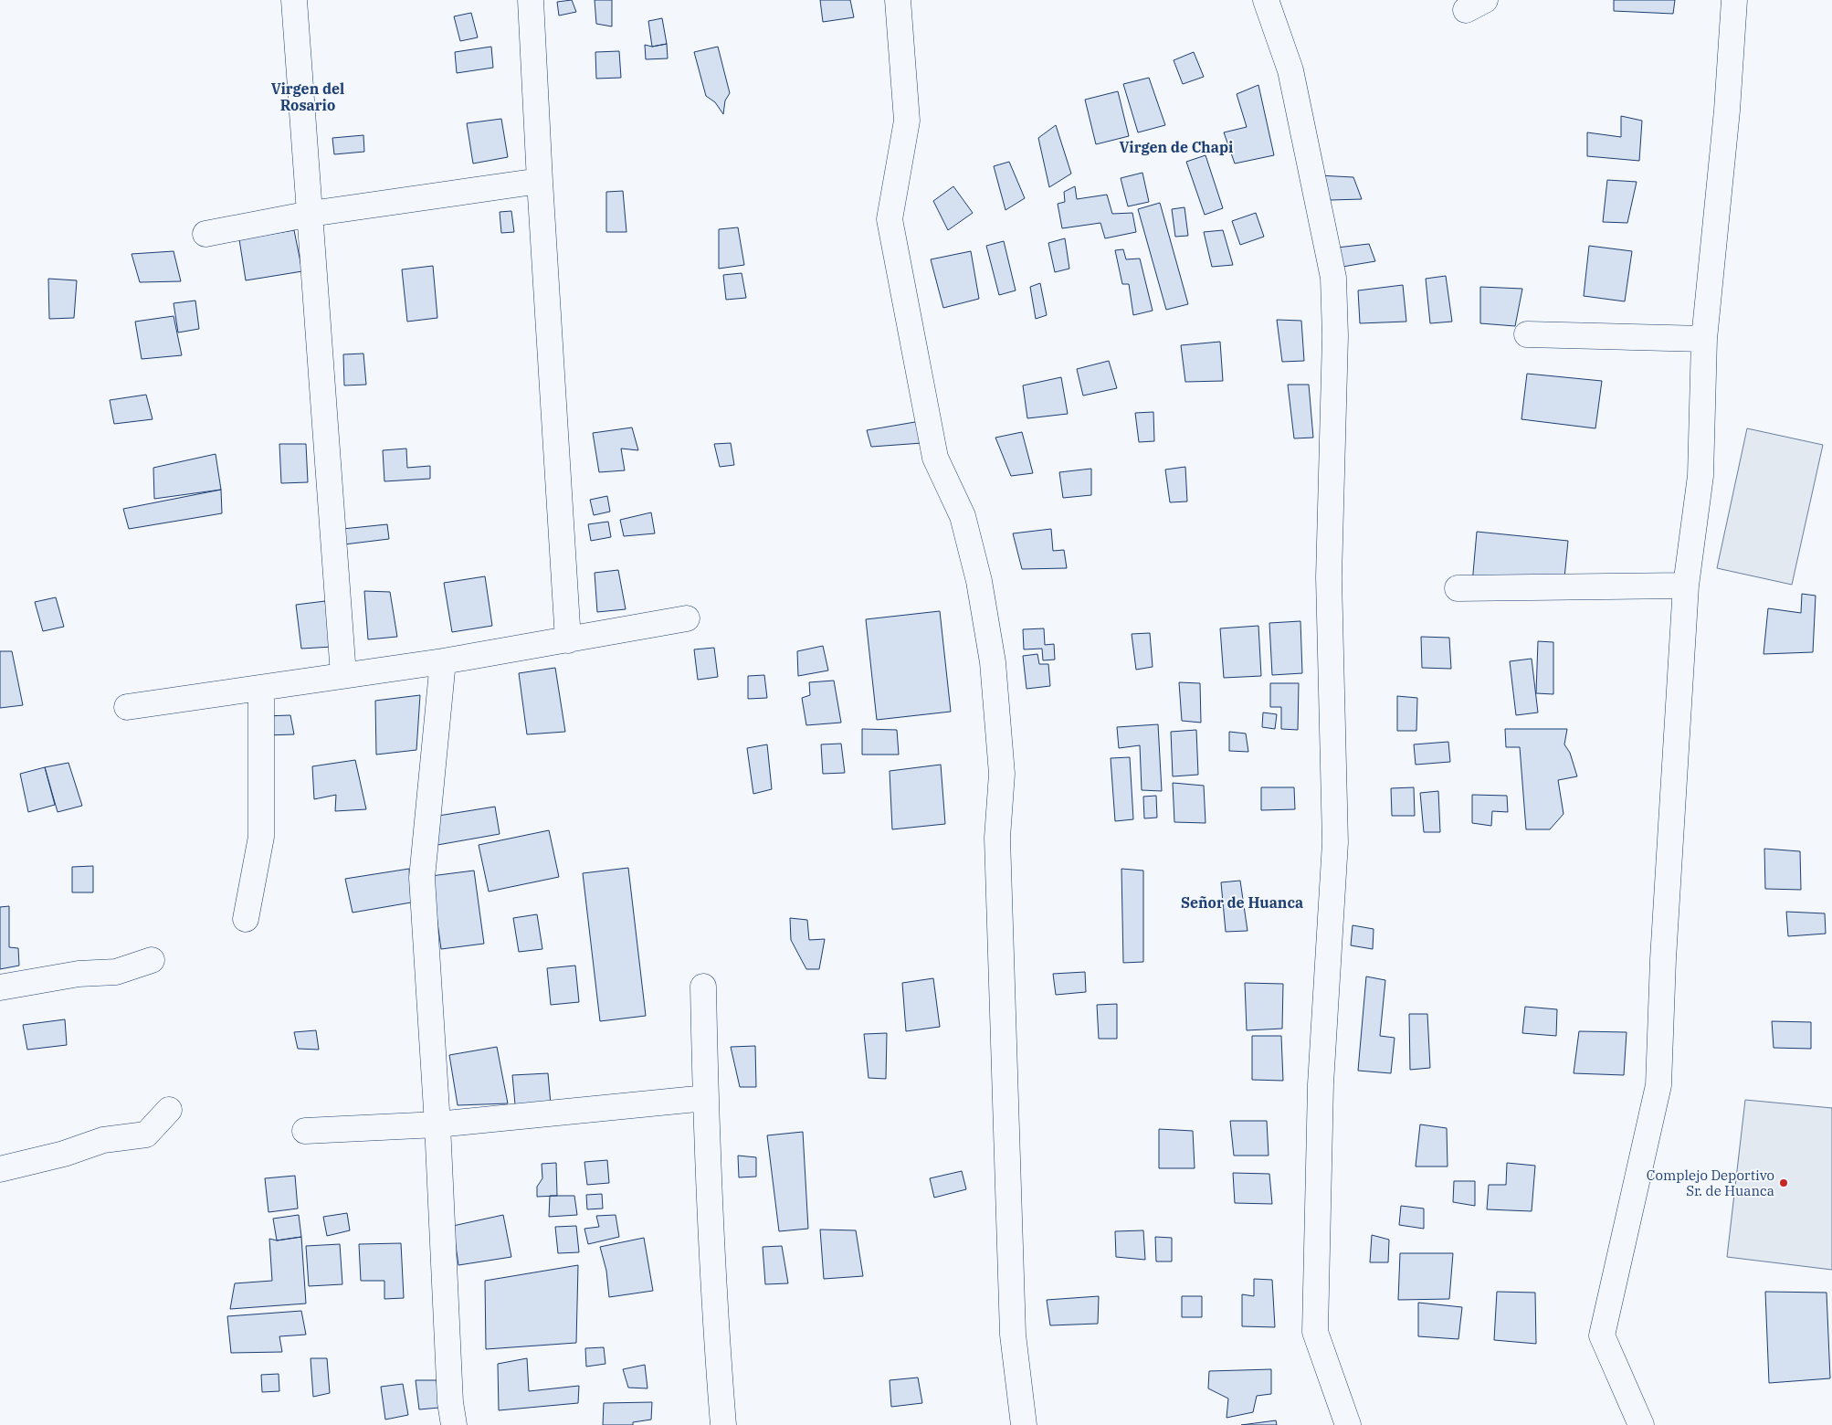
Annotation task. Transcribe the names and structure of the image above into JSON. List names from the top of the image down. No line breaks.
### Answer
{"districts":["Virgen del Rosario","Virgen de Chapi","Señor de Huanca"],"places":["Complejo Deportivo Sr. de Huanca"]}
